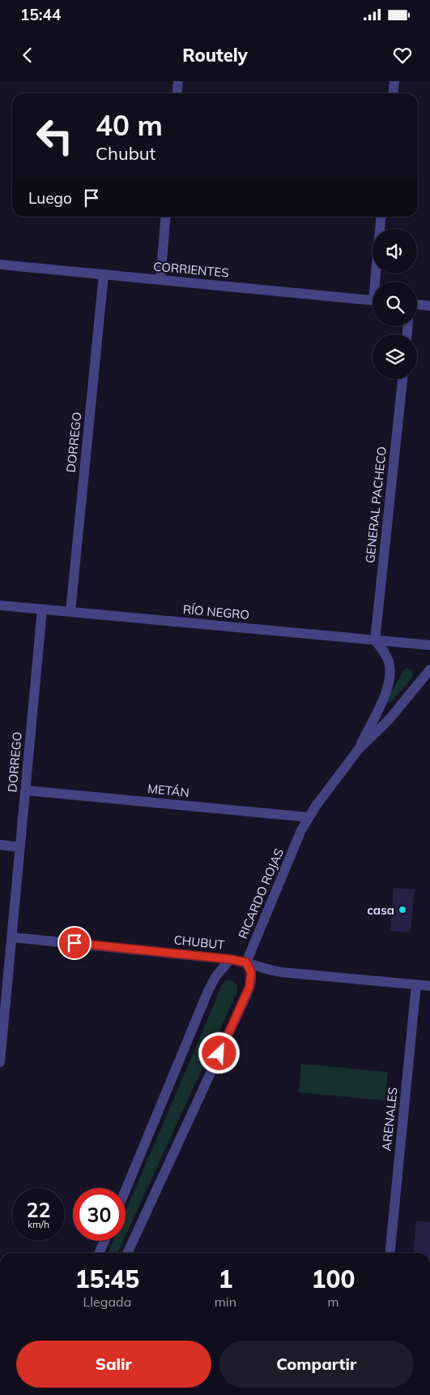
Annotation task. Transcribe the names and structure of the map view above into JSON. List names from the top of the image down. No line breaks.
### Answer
{"streets":{"street":["CORRIENTES","DORREGO","GENERAL PACHECO","RÍO NEGRO","METÁN","RICARDO ROJAS","CHUBUT","ARENALES"]},"crossings":[["CORRIENTES","DORREGO"],["DORREGO","RÍO NEGRO"],["DORREGO","METÁN"],["DORREGO","CHUBUT"],["GENERAL PACHECO","RÍO NEGRO"],["GENERAL PACHECO","RICARDO ROJAS"],["RÍO NEGRO","RICARDO ROJAS"],["METÁN","RICARDO ROJAS"],["RICARDO ROJAS","CHUBUT"],["CHUBUT","ARENALES"]],"places":["casa"],"page":{"status":"15:44","header":"Routely","turn":["40 m","Chubut"],"then":"Luego","speed":"22 km/h","limit":"30","eta":["15:45","Llegada","1","min","100","m"],"buttons":["Salir","Compartir"]}}
